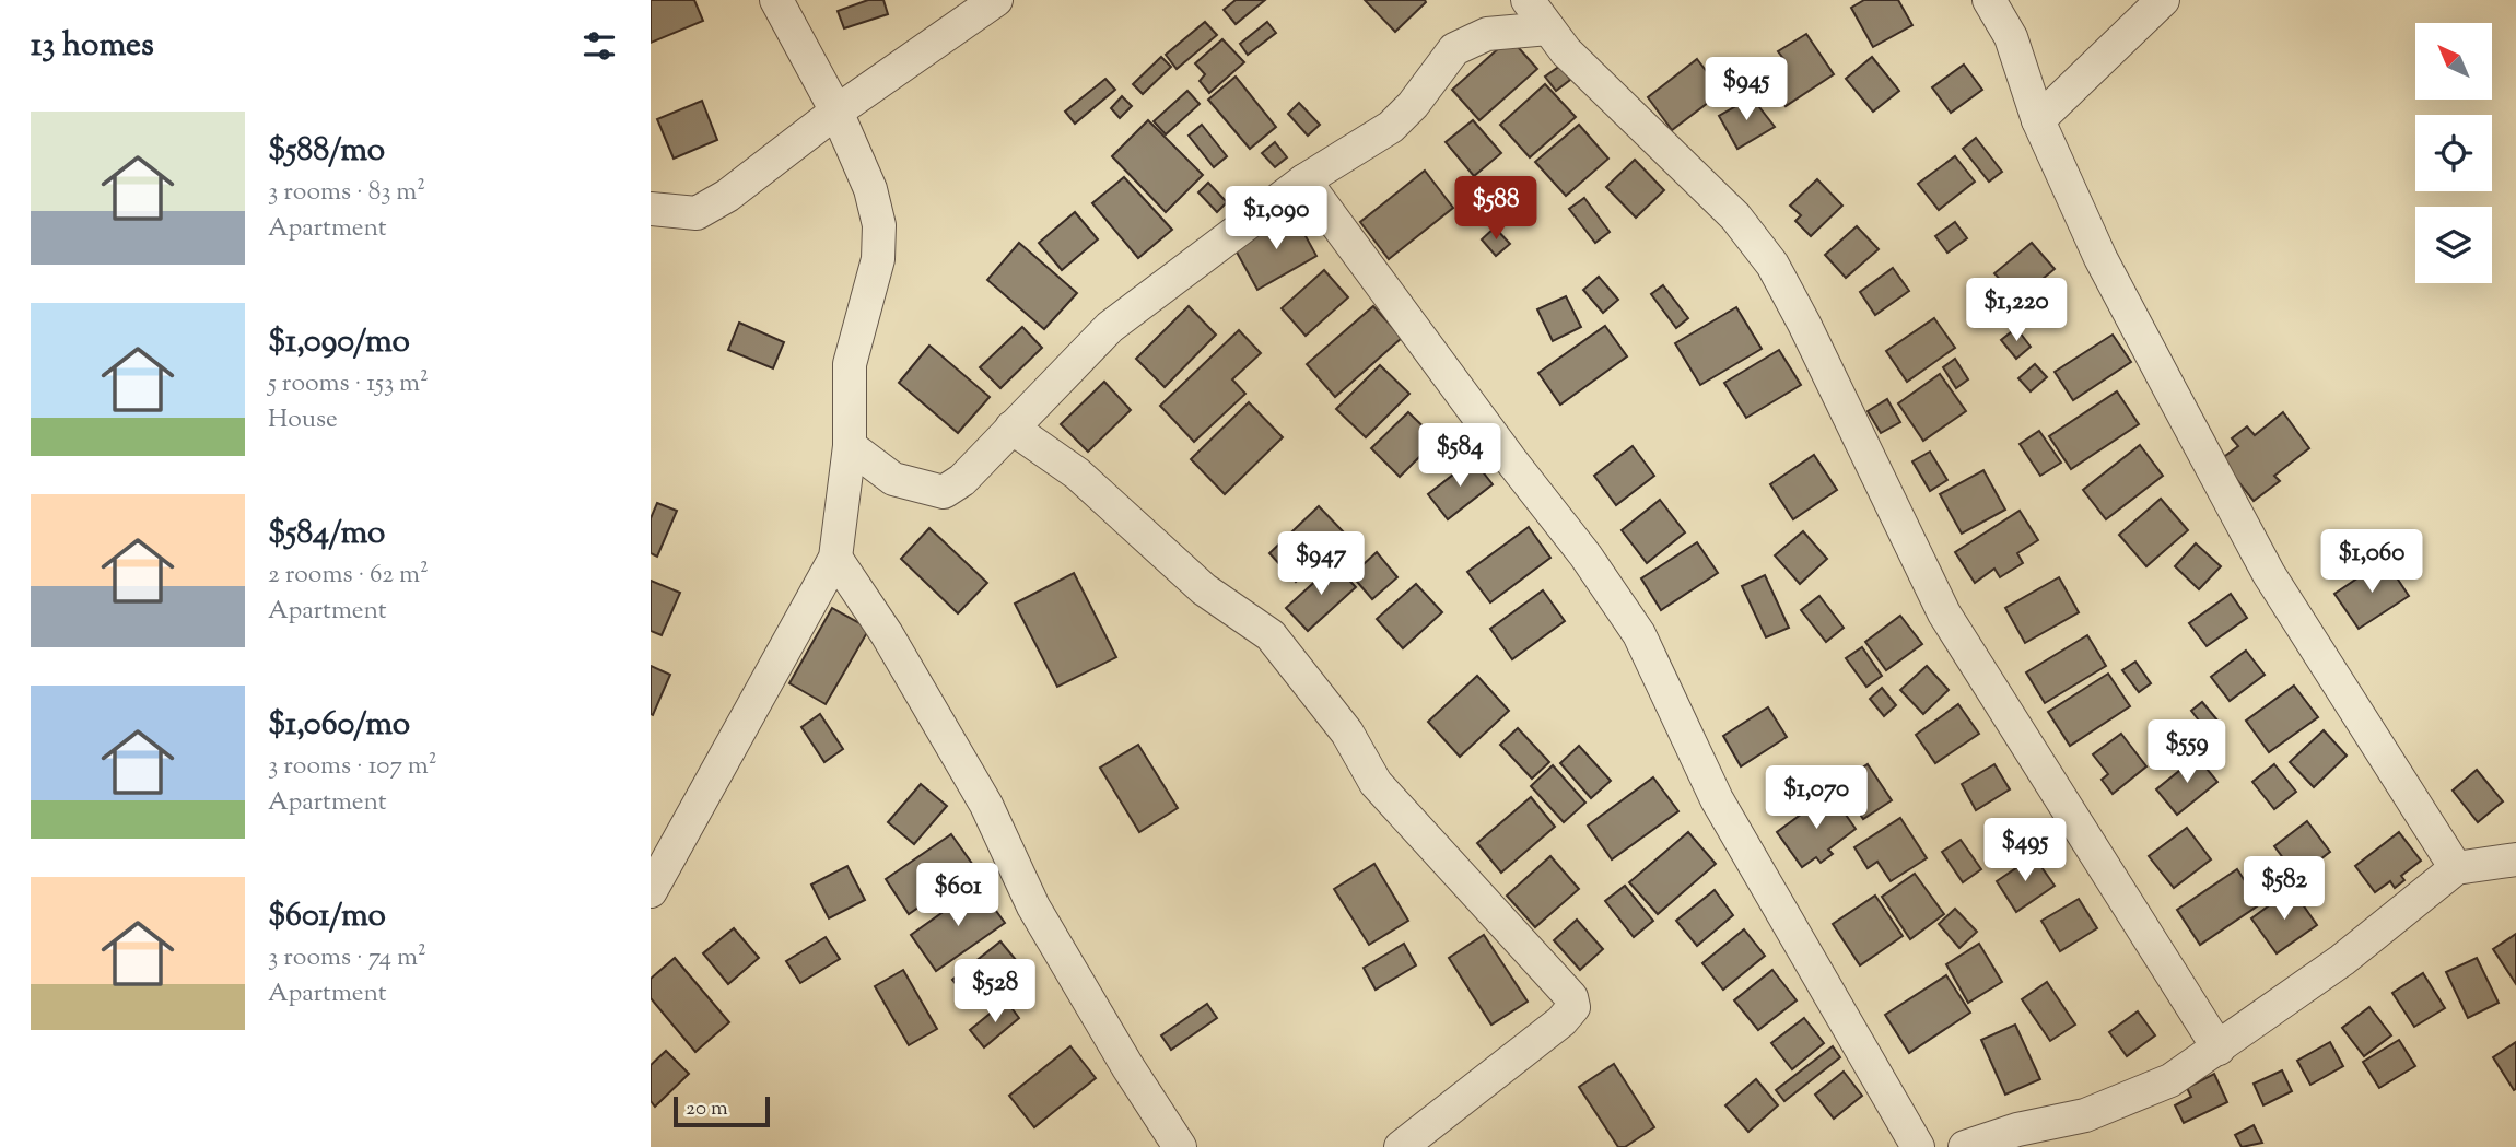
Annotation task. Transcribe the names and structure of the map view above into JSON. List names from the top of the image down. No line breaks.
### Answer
{"scale_bar":"20 m","north":"top left","page":{"heading":"13 homes","price":["$945","$588","$1,090","$1,220","$584","$1,060","$947","$559","$1,070","$495","$582","$601","$528"],"list":[{"name":"$588/mo","note":"3 rooms · 83 m² · Apartment"},{"name":"$1,090/mo","note":"5 rooms · 153 m² · House"},{"name":"$584/mo","note":"2 rooms · 62 m² · Apartment"},{"name":"$1,060/mo","note":"3 rooms · 107 m² · Apartment"},{"name":"$601/mo","note":"3 rooms · 74 m² · Apartment"}],"scale":"20 m"}}
